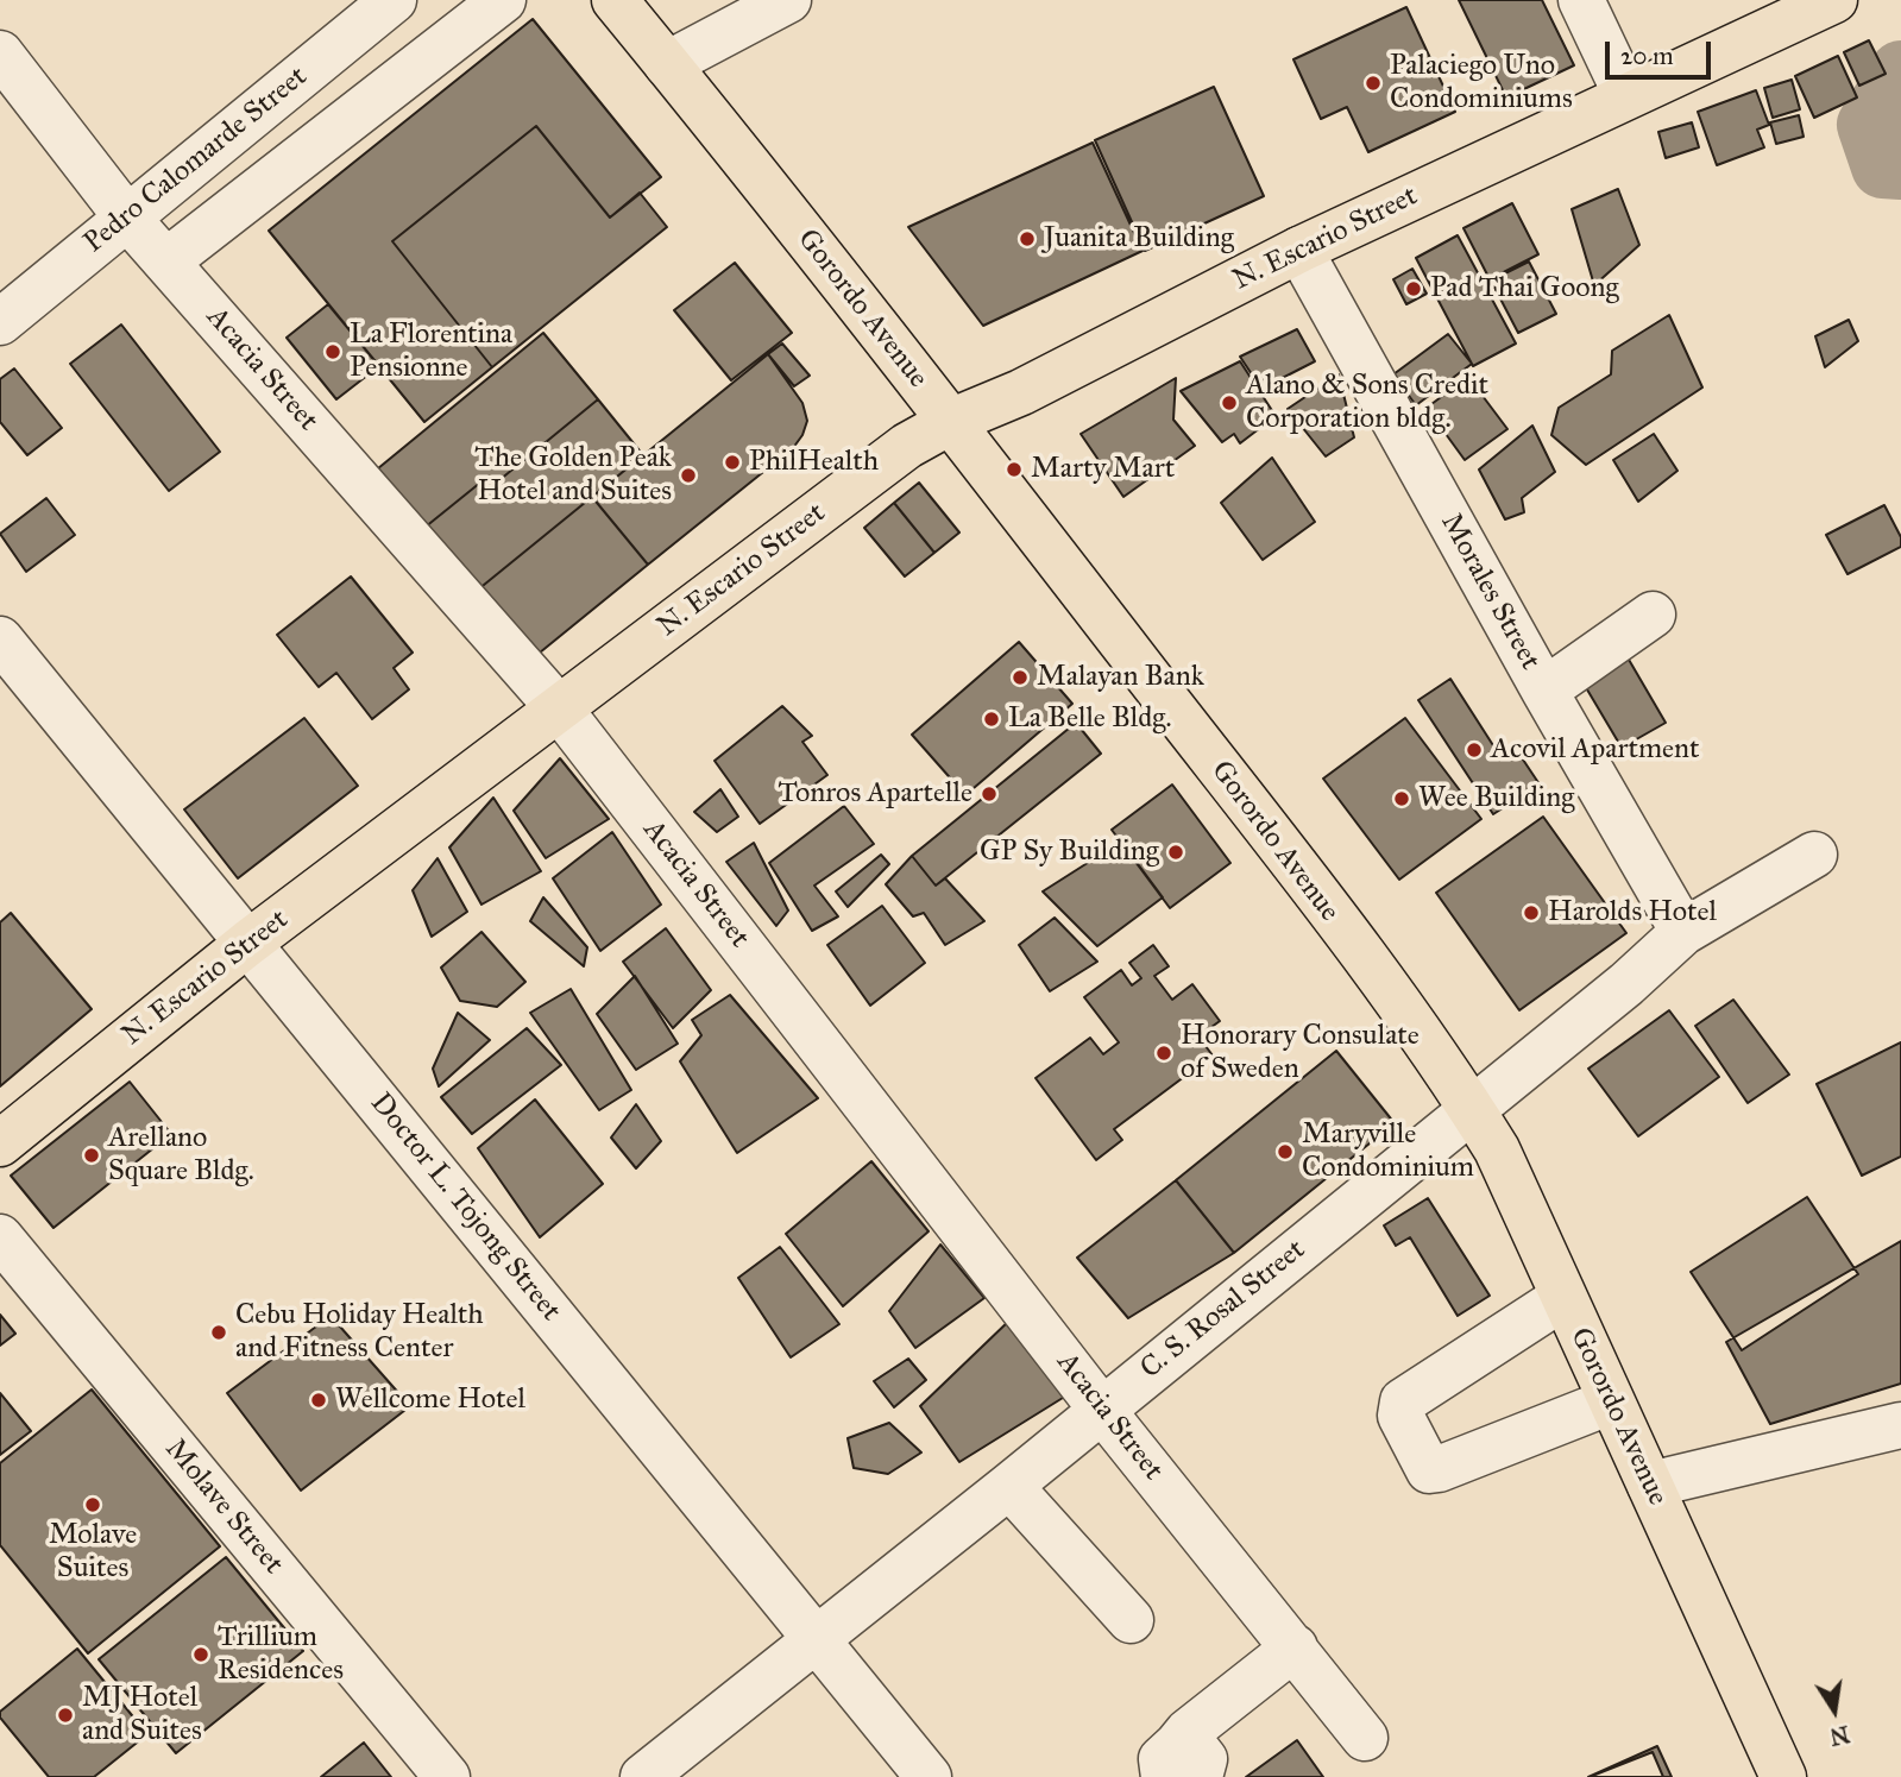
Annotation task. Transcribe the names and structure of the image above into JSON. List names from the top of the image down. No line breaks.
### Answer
{"streets":{"main road":["N. Escario Street","Gorordo Avenue"],"street":["Pedro Calomarde Street","Acacia Street","Morales Street","Doctor L. Tojong Street","C. S. Rosal Street","Molave Street"]},"crossings":[["Pedro Calomarde Street","Acacia Street"],["N. Escario Street","Gorordo Avenue"],["N. Escario Street","Acacia Street"],["N. Escario Street","Morales Street"],["N. Escario Street","Doctor L. Tojong Street"],["Gorordo Avenue","C. S. Rosal Street"],["Acacia Street","C. S. Rosal Street"],["Morales Street","C. S. Rosal Street"],["Doctor L. Tojong Street","C. S. Rosal Street"]],"places":["Palaciego Uno Condominiums","Juanita Building","Pad Thai Goong","La Florentina Pensionne","Alano & Sons Credit Corporation bldg.","PhilHealth","Marty Mart","The Golden Peak Hotel and Suites","Malayan Bank","La Belle Bldg.","Acovil Apartment","Tonros Apartelle","Wee Building","GP Sy Building","Harolds Hotel","Honorary Consulate of Sweden","Maryville Condominium","Arellano Square Bldg.","Cebu Holiday Health and Fitness Center","Wellcome Hotel","Molave Suites","Trillium Residences","MJ Hotel and Suites"],"scale_bar":"20 m","north":"bottom"}
